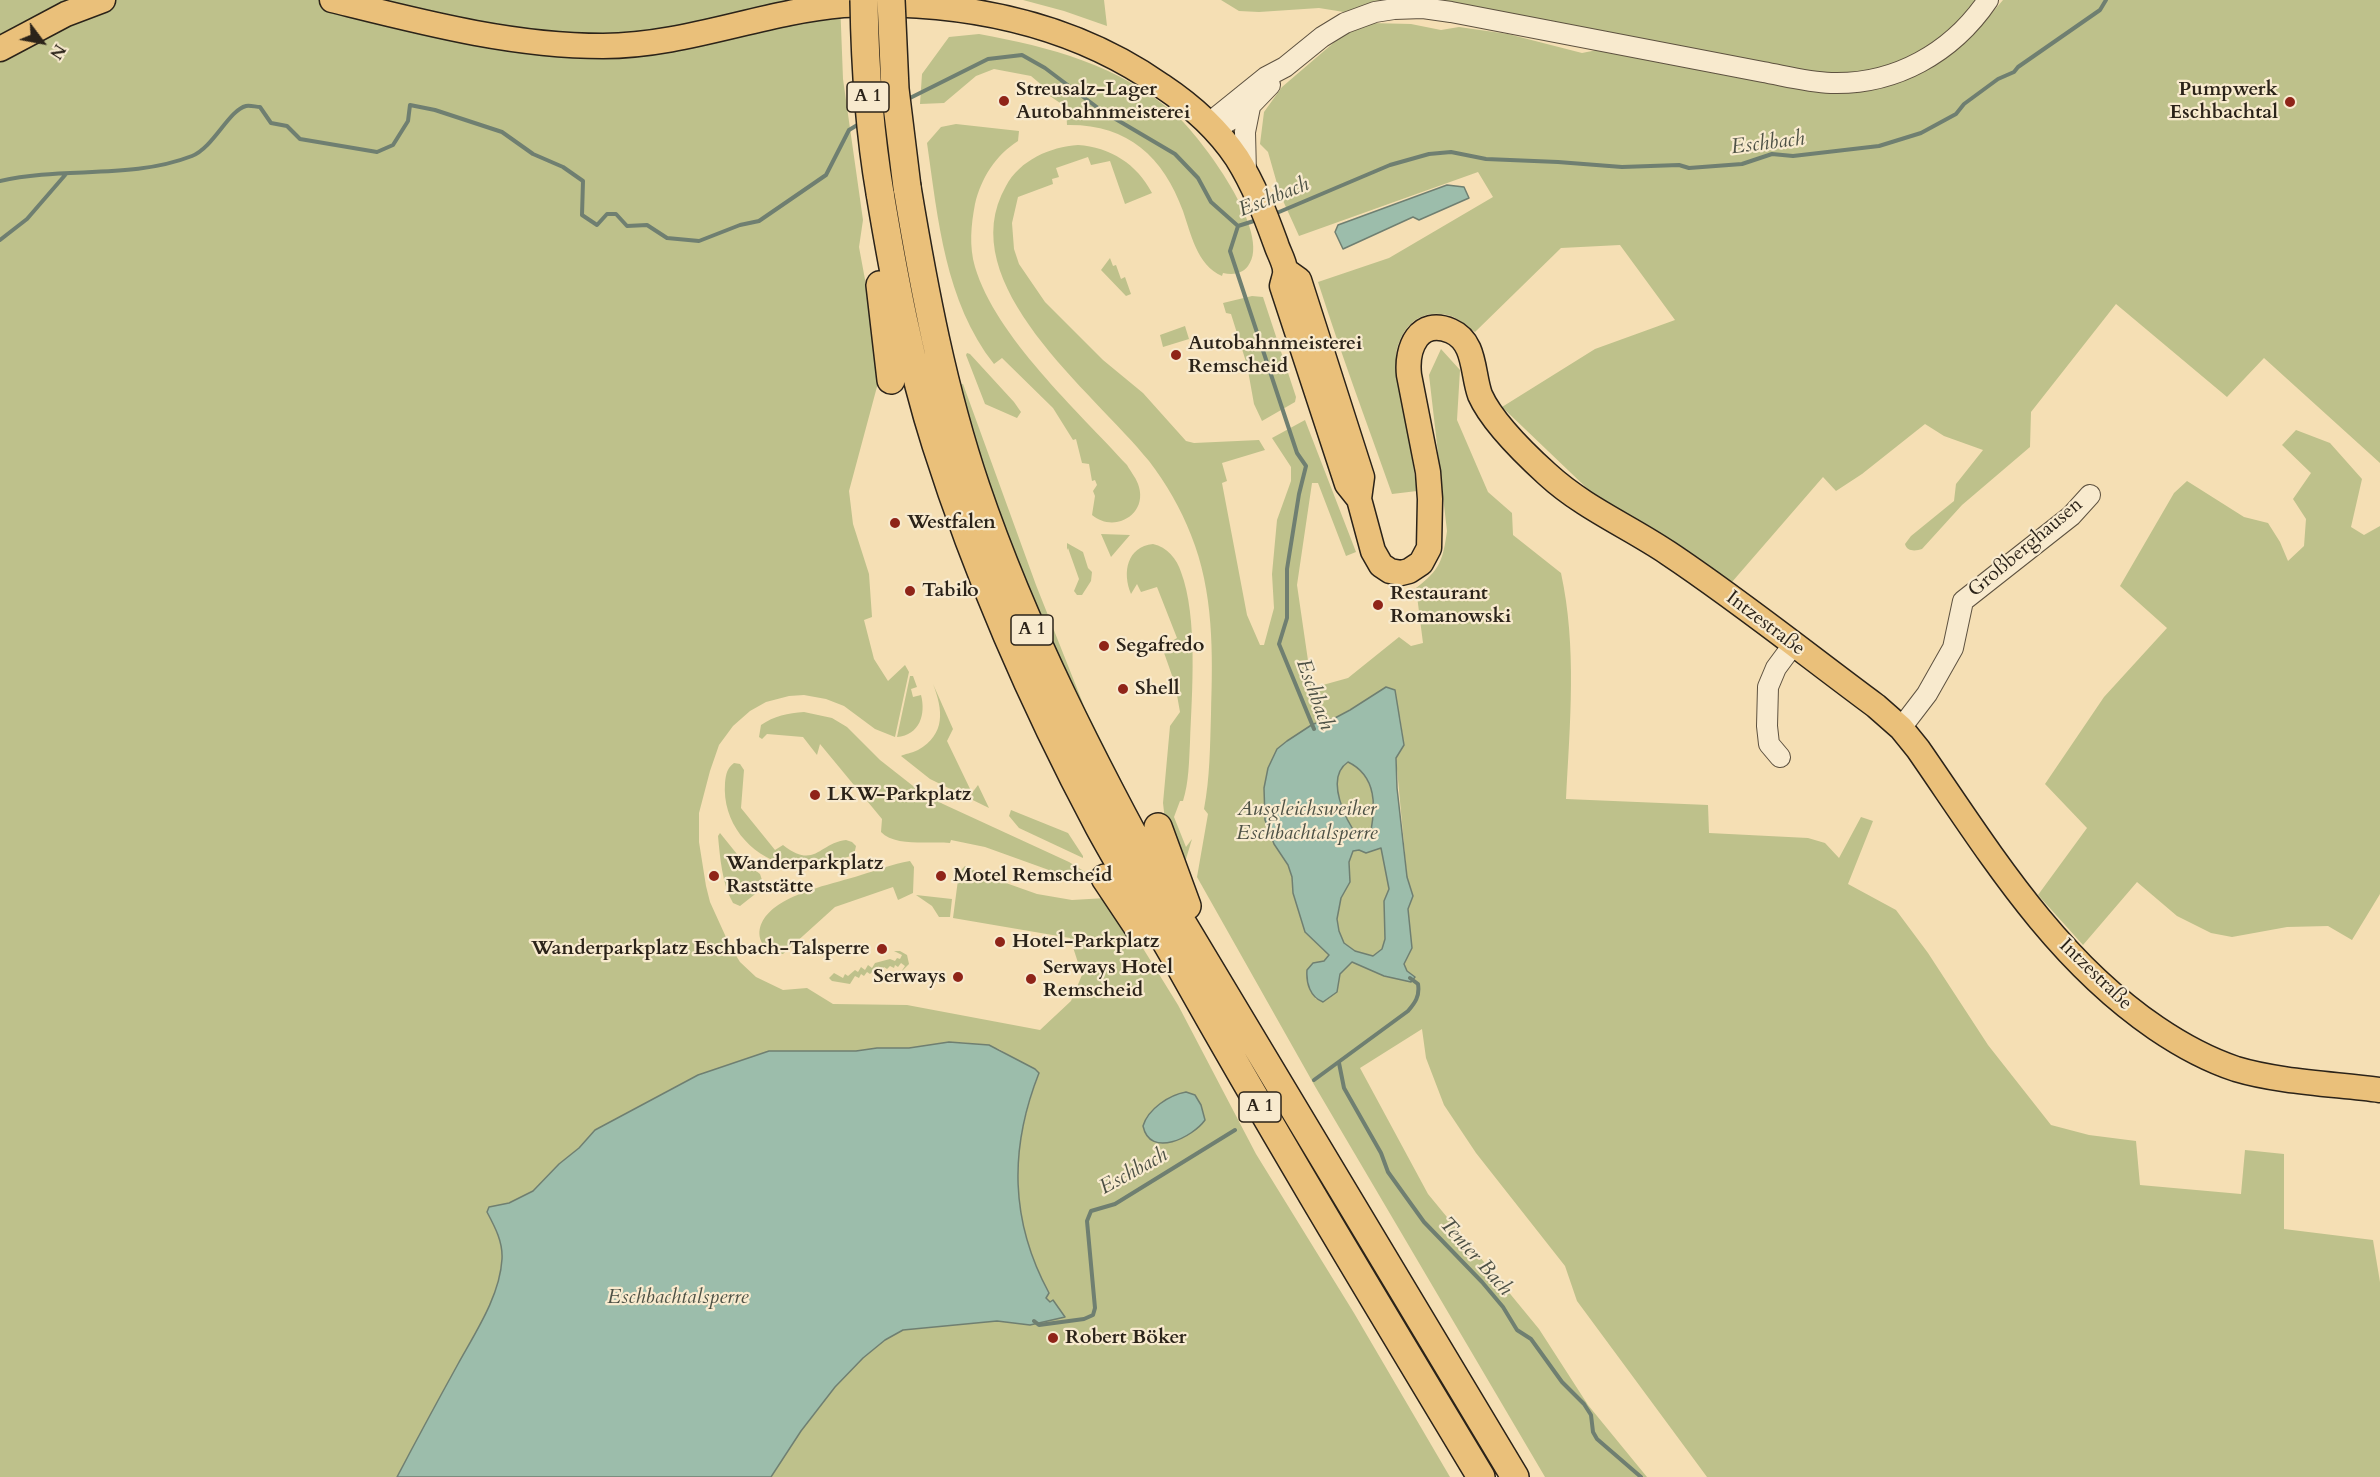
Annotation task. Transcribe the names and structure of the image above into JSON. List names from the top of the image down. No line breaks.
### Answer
{"streets":{"highway":["A 1"],"main road":["Intzestraße"],"street":["Großberghausen"]},"crossings":[["Großberghausen","Intzestraße"]],"water":["Eschbach","Ausgleichsweiher Eschbachtalsperre","Tenter Bach","Eschbachtalsperre"],"places":["Streusalz-Lager Autobahnmeisterei","Pumpwerk Eschbachtal","Autobahnmeisterei Remscheid","Westfalen","Tabilo","Restaurant Romanowski","Segafredo","Shell","LKW-Parkplatz","Wanderparkplatz Raststätte","Motel Remscheid","Hotel-Parkplatz","Wanderparkplatz Eschbach-Talsperre","Serways","Serways Hotel Remscheid","Robert Böker"],"north":"bottom right"}
